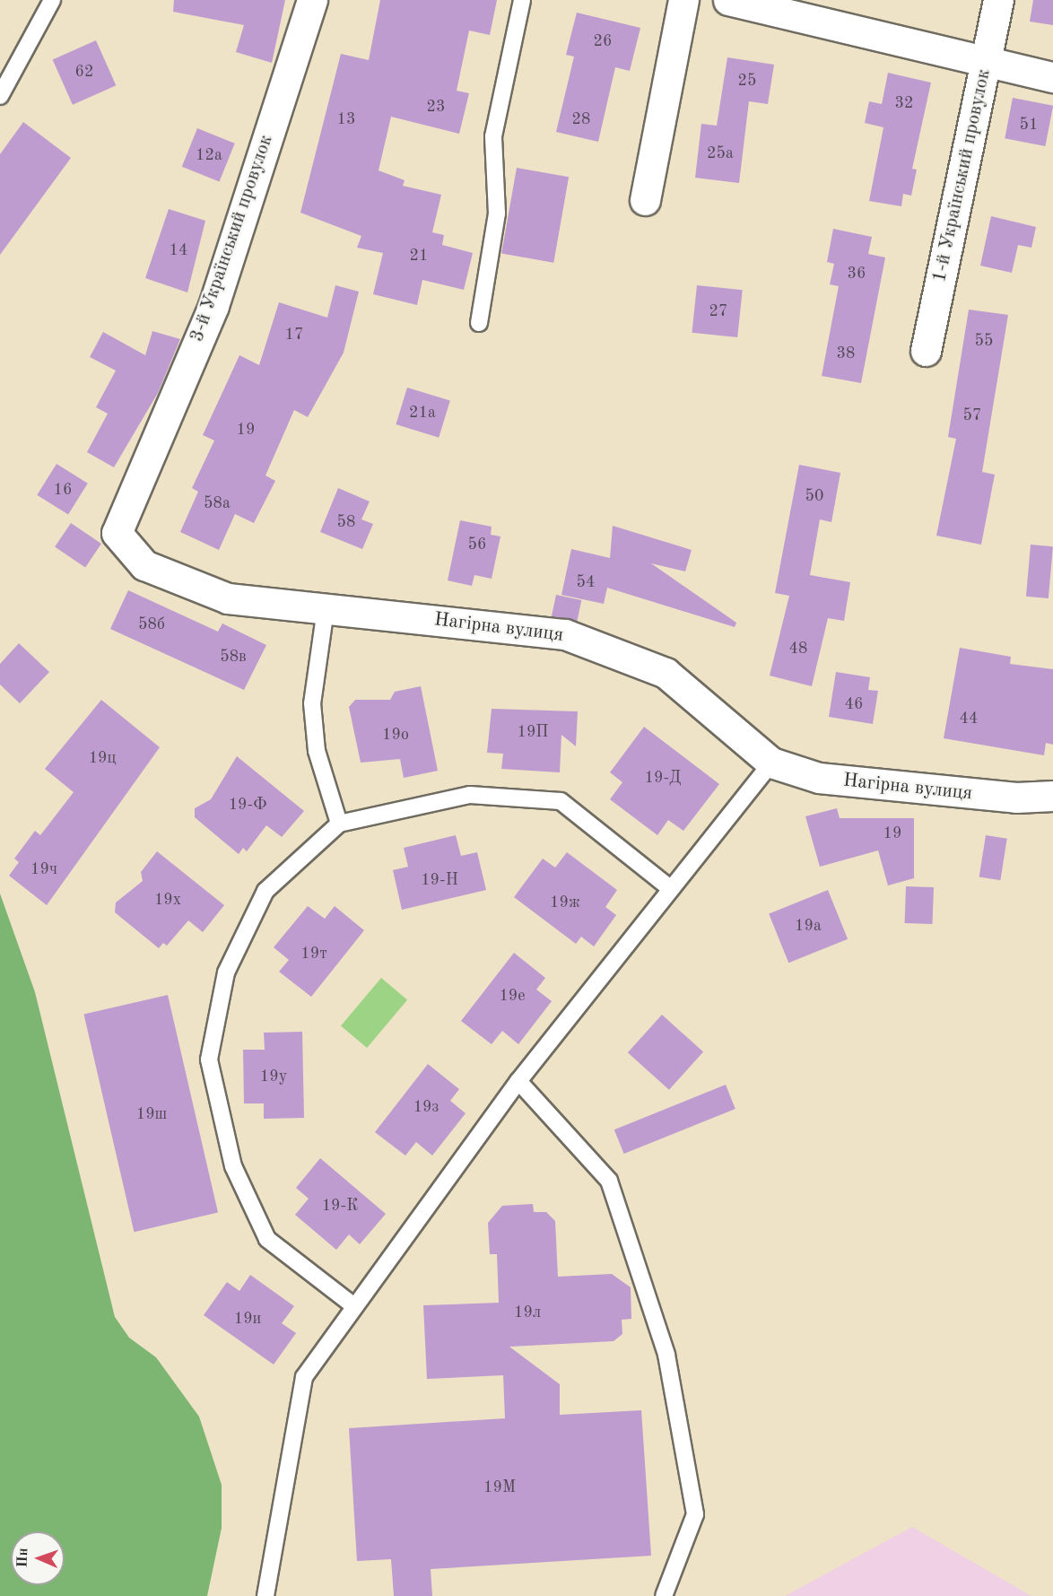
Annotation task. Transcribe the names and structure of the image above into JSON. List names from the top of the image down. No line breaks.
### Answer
{"streets":{"street":["1-й Український провулок","3-й Український провулок","Нагірна вулиця"]},"crossings":[["3-й Український провулок","Нагірна вулиця"]],"house_numbers":["26","62","25","32","23","13","28","51","25а","12а","14","21","36","27","17","55","38","21а","57","19","16","50","58а","58","56","54","58б","48","58в","46","44","19П","19о","19ц","19-Д","19-Ф","19","19ч","19-Н","19х","19ж","19а","19т","19е","19у","19з","19ш","19-К","19л","19и","19М"],"north":"left"}
